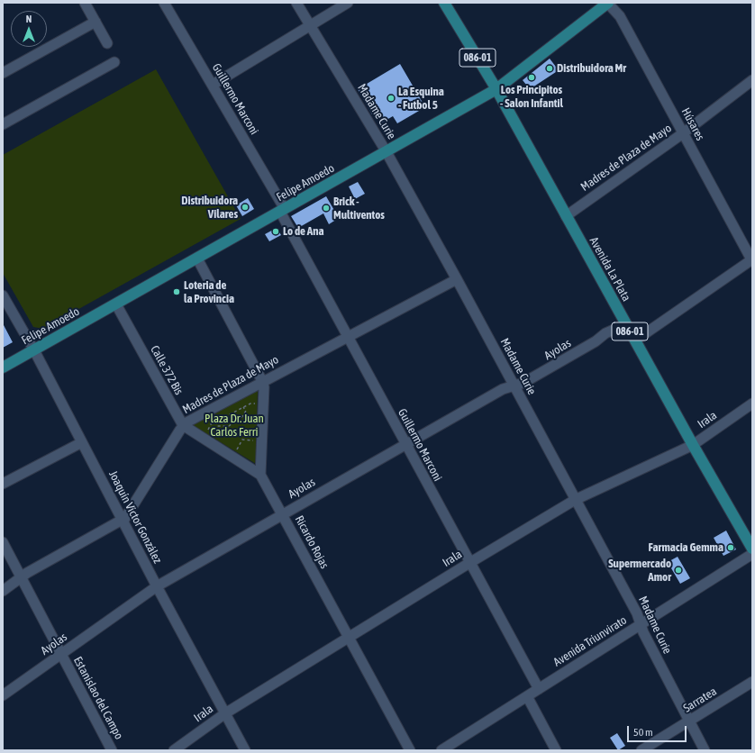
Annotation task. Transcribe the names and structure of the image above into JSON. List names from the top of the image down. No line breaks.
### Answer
{"streets":{"main road":["086-01","Felipe Amoedo","Avenida La Plata"],"street":["Guillermo Marconi","Madame Curie","Húsares","Madres de Plaza de Mayo","Ayolas","Calle 372 Bis","Irala","Joaquín Víctor González","Ricardo Rojas","Avenida Triunvirato","Estanislao del Campo","Sarratea"]},"crossings":[["Guillermo Marconi","Madres de Plaza de Mayo"],["Guillermo Marconi","Felipe Amoedo"],["Guillermo Marconi","Ayolas"],["Guillermo Marconi","Irala"],["Guillermo Marconi","Avenida Triunvirato"],["Madame Curie","Madres de Plaza de Mayo"],["Madame Curie","Felipe Amoedo"],["Madame Curie","Ayolas"],["Madame Curie","Irala"],["Madame Curie","Avenida Triunvirato"],["Madame Curie","Sarratea"],["Húsares","Madres de Plaza de Mayo"],["Húsares","Felipe Amoedo"],["Madres de Plaza de Mayo","Avenida La Plata"],["Madres de Plaza de Mayo","Calle 372 Bis"],["Madres de Plaza de Mayo","Joaquín Víctor González"],["Madres de Plaza de Mayo","Estanislao del Campo"],["Felipe Amoedo","Avenida La Plata"],["Felipe Amoedo","Calle 372 Bis"],["Felipe Amoedo","Joaquín Víctor González"],["Avenida La Plata","Ayolas"],["Avenida La Plata","Irala"],["Ayolas","Joaquín Víctor González"],["Ayolas","Ricardo Rojas"],["Ayolas","Estanislao del Campo"],["Calle 372 Bis","Ricardo Rojas"],["Irala","Joaquín Víctor González"],["Irala","Ricardo Rojas"]],"parks":["Plaza Dr. Juan Carlos Ferri"],"places":["Distribuidora Mr","Los Principitos - Salon Infantil","La Esquina - Futbol 5","Distribuidora Vilares","Brick - Multiventos","Lo de Ana","Loteria de la Provincia","Farmacia Gemma","Supermercado Amor"],"scale_bar":"50 m","north":"top"}
